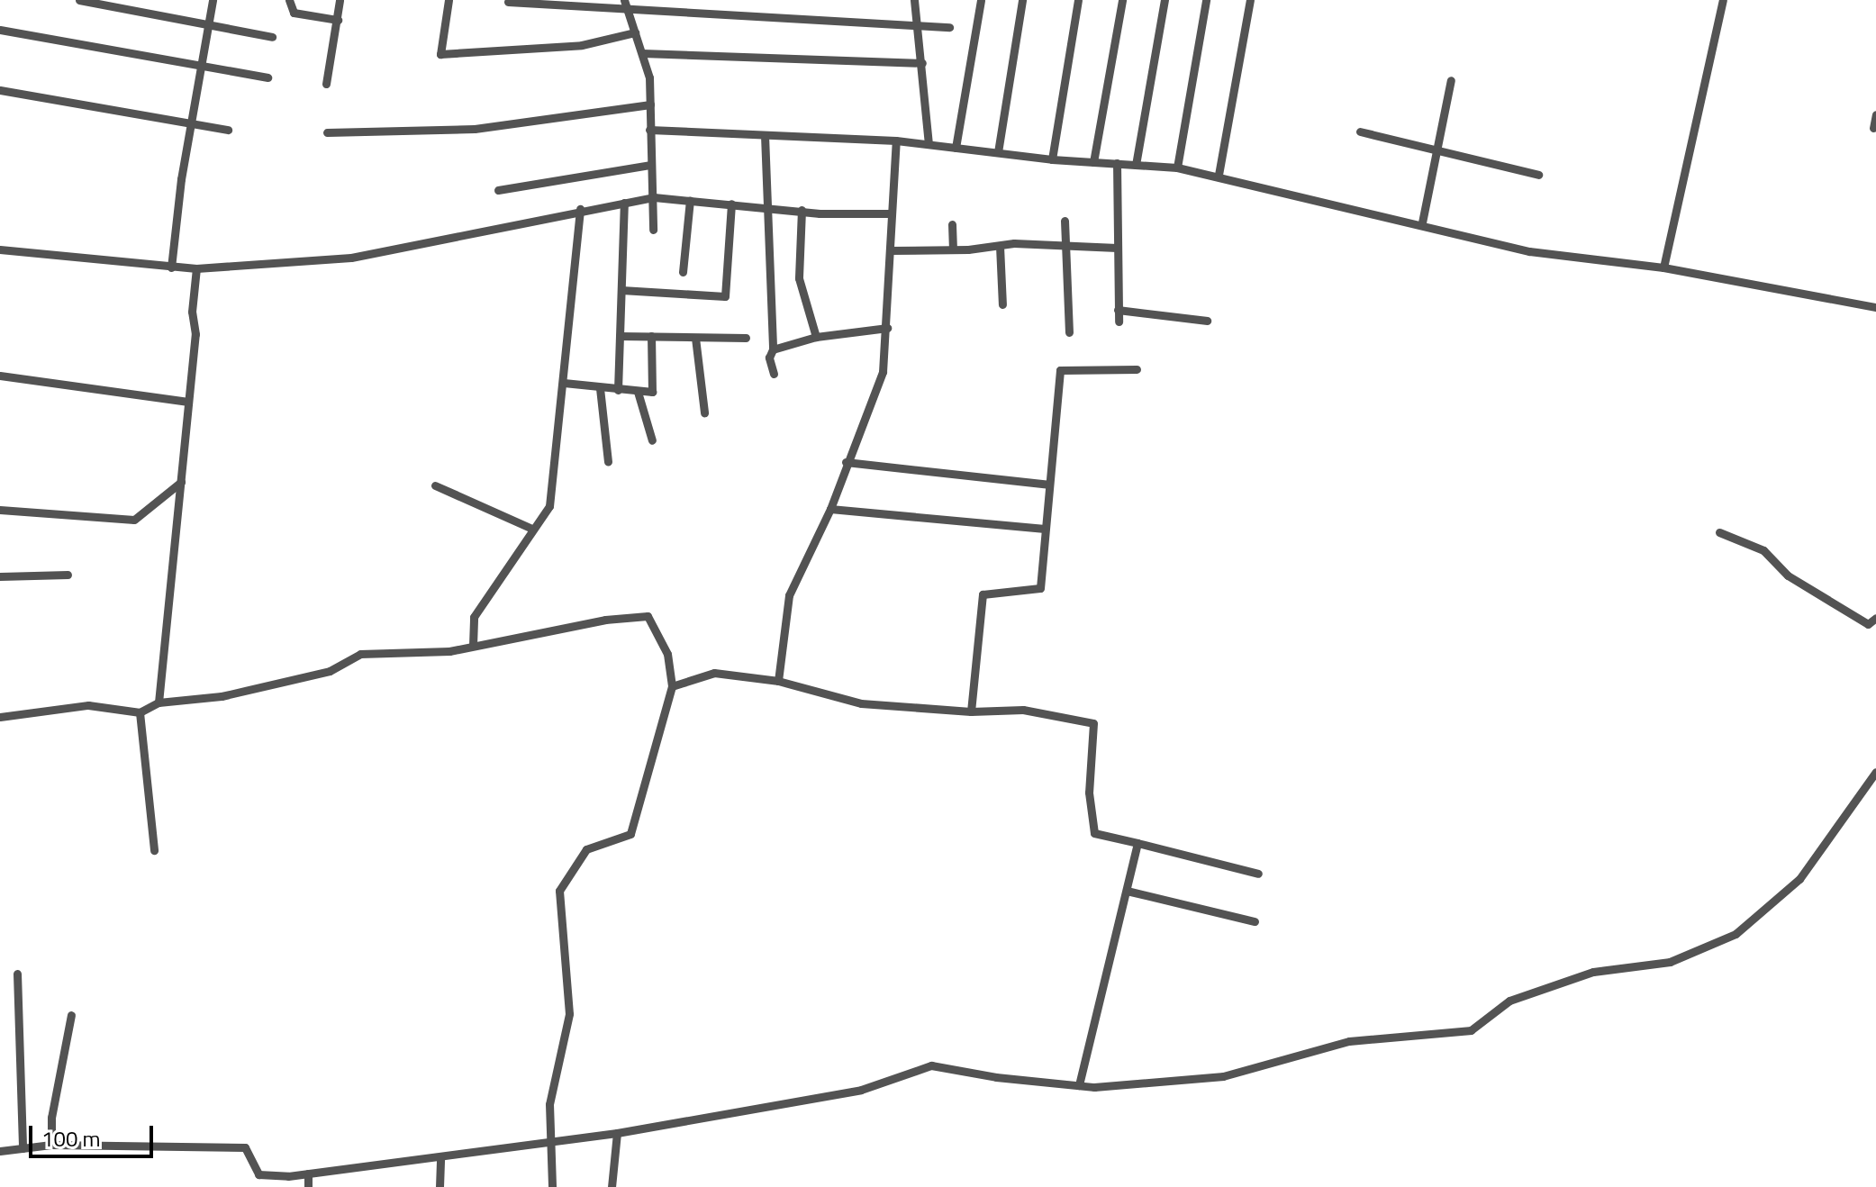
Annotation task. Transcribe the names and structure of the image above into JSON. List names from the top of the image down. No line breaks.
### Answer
{"scale_bar":"100 m"}
